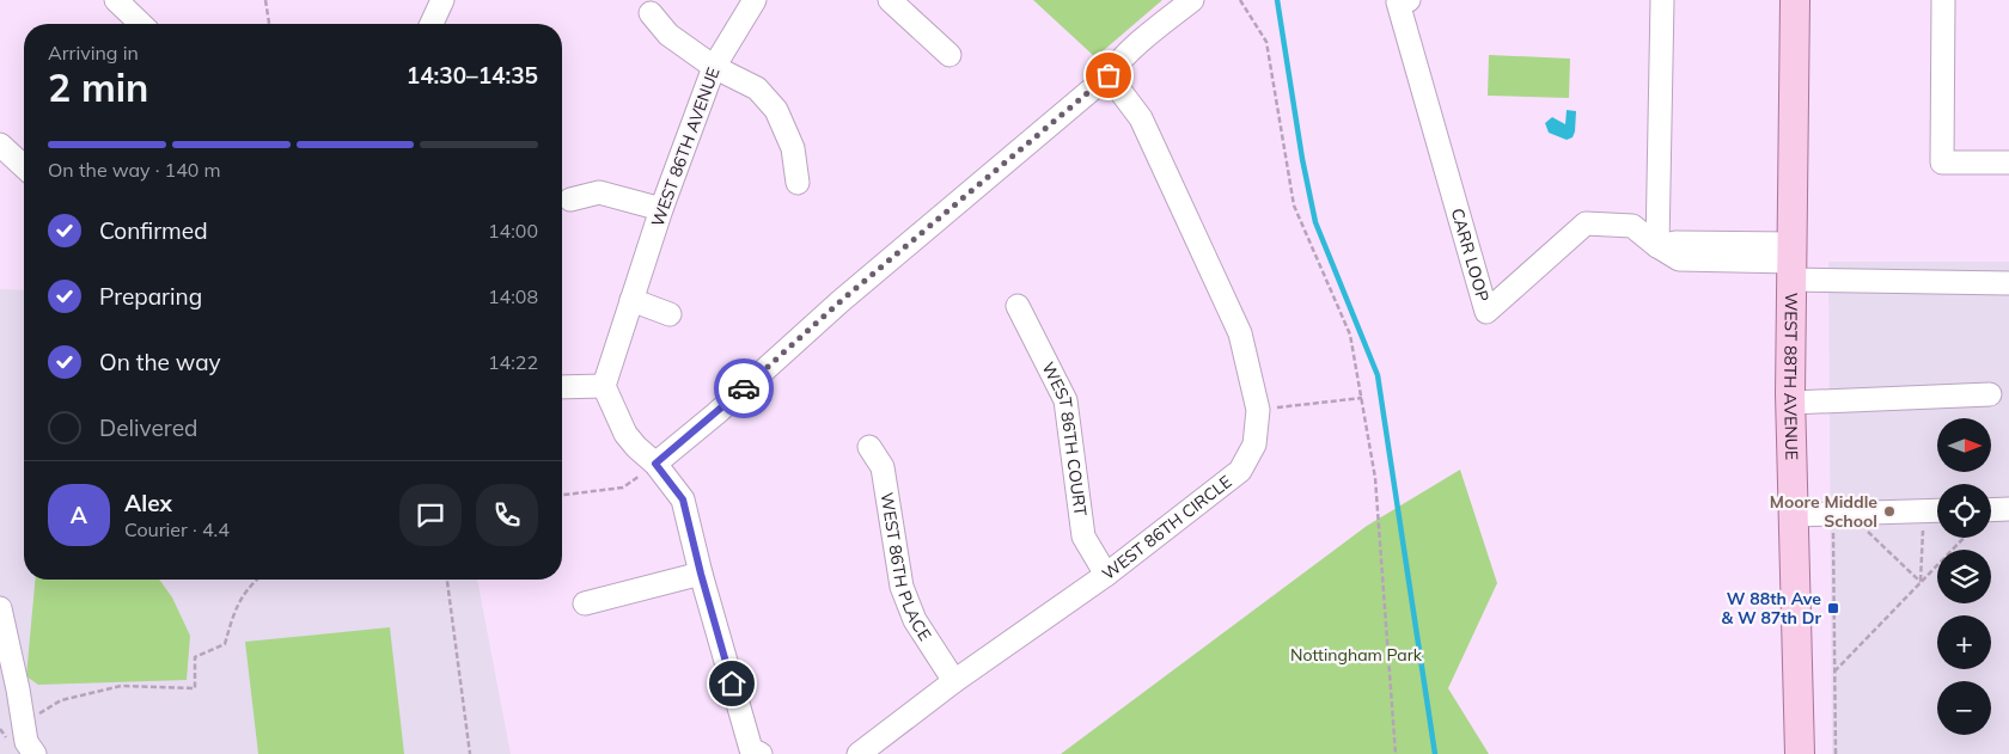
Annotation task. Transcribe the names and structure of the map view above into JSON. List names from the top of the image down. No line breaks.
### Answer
{"streets":{"main road":["WEST 88TH AVENUE"],"street":["WEST 86TH AVENUE","CARR LOOP","WEST 86TH COURT","WEST 86TH CIRCLE","WEST 86TH PLACE"]},"crossings":[["CARR LOOP","WEST 88TH AVENUE"],["WEST 86TH COURT","WEST 86TH CIRCLE"],["WEST 86TH CIRCLE","WEST 86TH PLACE"]],"parks":["Nottingham Park"],"places":{"other":["Moore Middle School"],"transit":["W 88th Ave & W 87th Dr"]},"north":"right","page":{"heading":["2 min","Arriving in","14:30–14:35"],"panel":["Alex","Courier · 4.4"],"bar":"On the way · 140 m","list":[["Confirmed","14:00"],["Preparing","14:08"],["On the way","14:22"],"Delivered"],"map_buttons":["+","−"],"round":"A"}}
